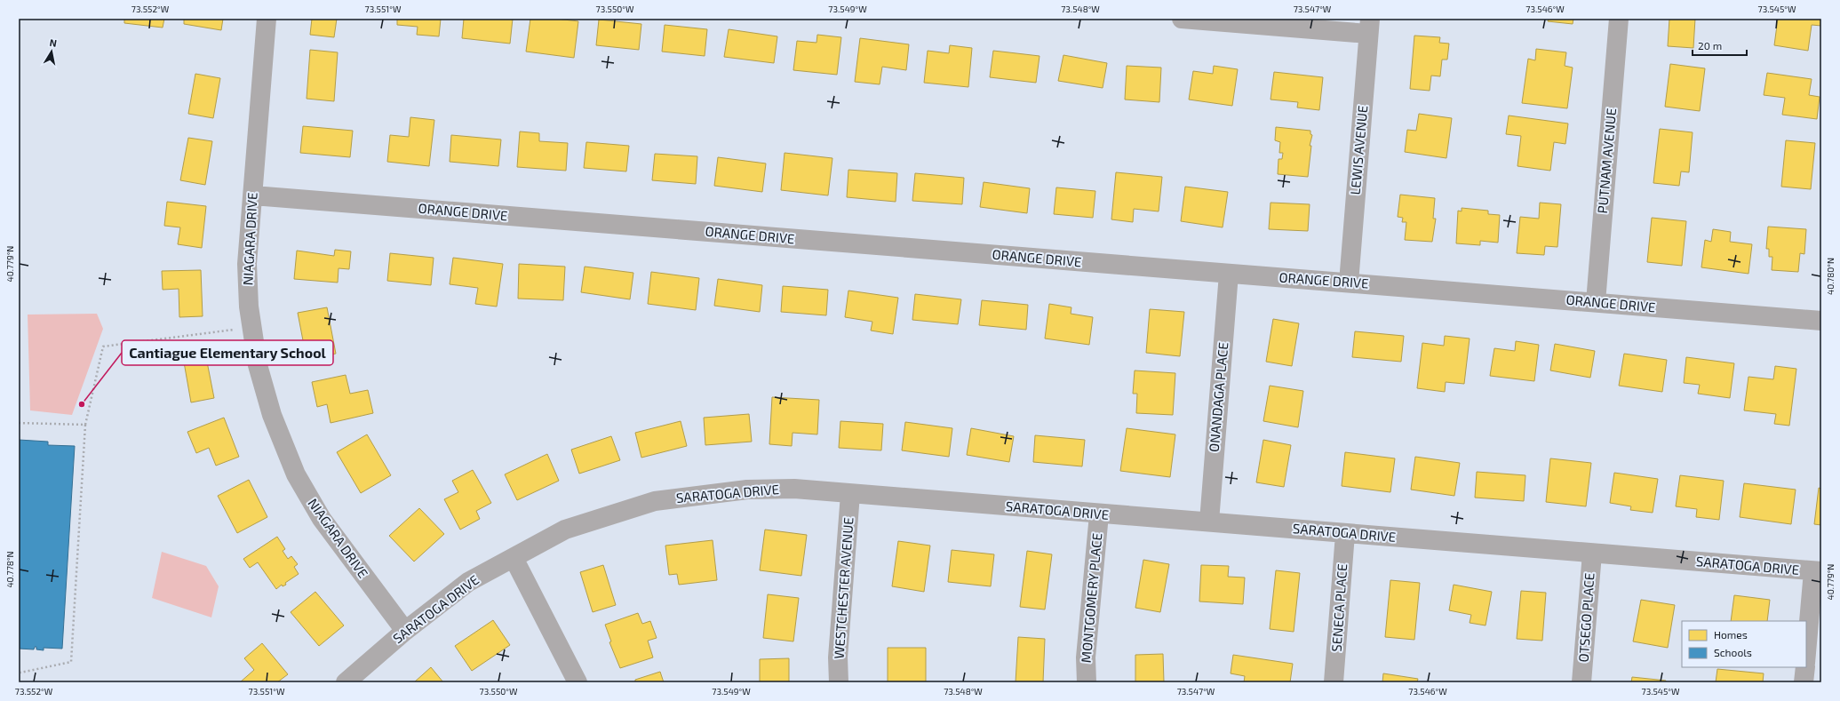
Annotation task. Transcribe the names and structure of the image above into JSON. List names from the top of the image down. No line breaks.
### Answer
{"streets":{"street":["LEWIS AVENUE","PUTNAM AVENUE","ORANGE DRIVE","NIAGARA DRIVE","ONANDAGA PLACE","SARATOGA DRIVE","WESTCHESTER AVENUE","MONTGOMERY PLACE","SENECA PLACE","OTSEGO PLACE"]},"crossings":[["LEWIS AVENUE","ORANGE DRIVE"],["PUTNAM AVENUE","ORANGE DRIVE"],["ORANGE DRIVE","NIAGARA DRIVE"],["ORANGE DRIVE","ONANDAGA PLACE"],["NIAGARA DRIVE","SARATOGA DRIVE"],["ONANDAGA PLACE","SARATOGA DRIVE"],["SARATOGA DRIVE","WESTCHESTER AVENUE"],["SARATOGA DRIVE","MONTGOMERY PLACE"],["SARATOGA DRIVE","SENECA PLACE"],["SARATOGA DRIVE","OTSEGO PLACE"]],"places":["Cantiague Elementary School"],"legend":["Homes","Schools"],"scale_bar":"20 m","north":"top","coordinates":["73.552°W","73.551°W","73.550°W","73.549°W","73.548°W","73.547°W","73.546°W","73.545°W","40.779°N","40.780°N","40.778°N"]}
